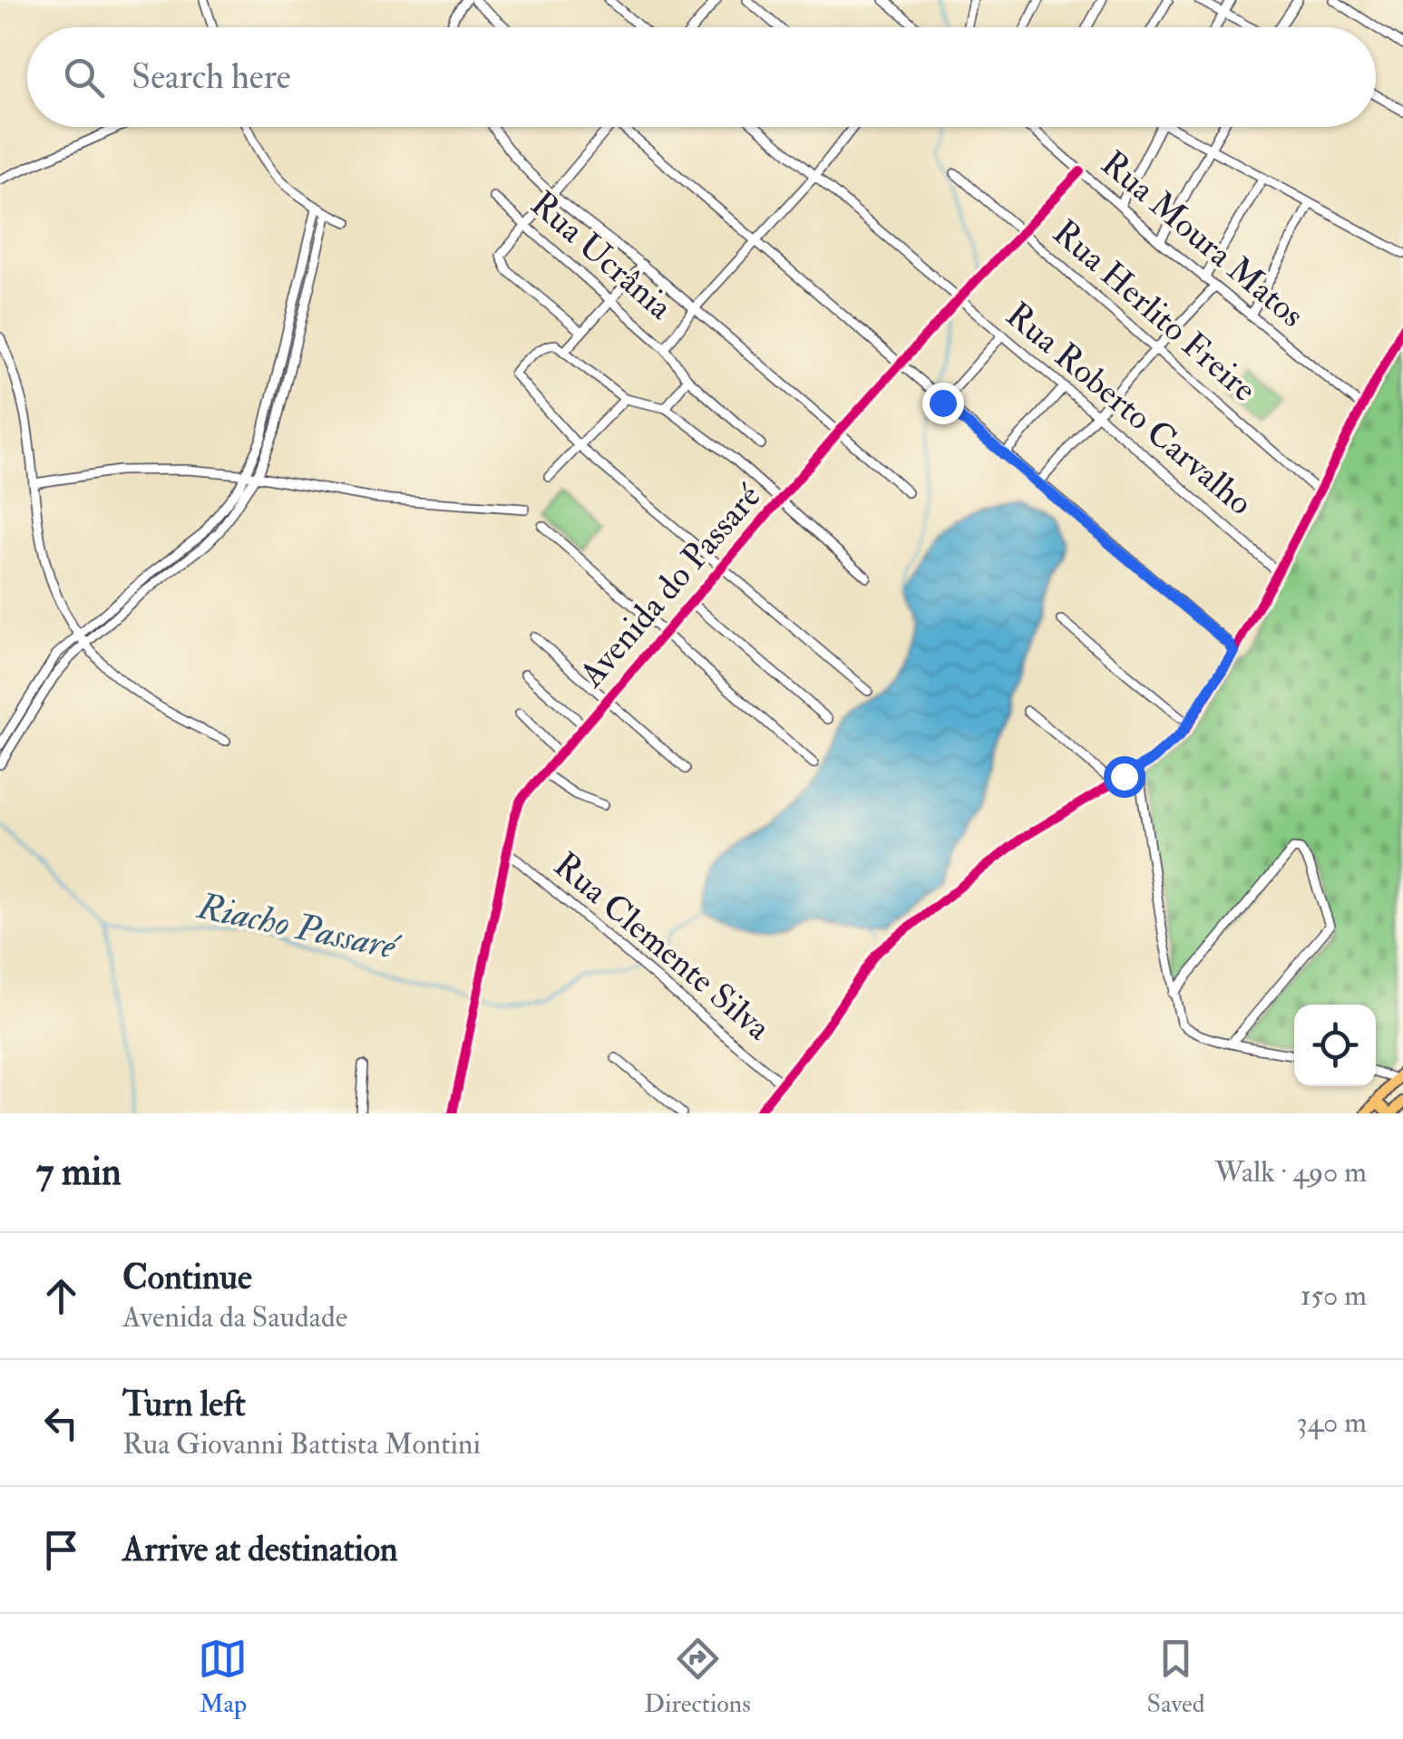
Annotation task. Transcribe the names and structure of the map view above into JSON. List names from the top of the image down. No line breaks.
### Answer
{"streets":{"street":["Rua Moura Matos","Rua Ucrânia","Rua Herlito Freire","Rua Roberto Carvalho","Avenida do Passaré","Rua Clemente Silva"]},"crossings":[["Rua Moura Matos","Avenida do Passaré"],["Rua Ucrânia","Rua Roberto Carvalho"],["Rua Herlito Freire","Avenida do Passaré"],["Rua Roberto Carvalho","Avenida do Passaré"],["Avenida do Passaré","Rua Clemente Silva"]],"water":["Riacho Passaré"],"page":{"search":"Search here","heading":["7 min","Walk · 490 m"],"list":[["Continue","Avenida da Saudade","150 m"],["Turn left","Rua Giovanni Battista Montini","340 m"],"Arrive at destination"],"nav":["Map","Directions","Saved"]}}
